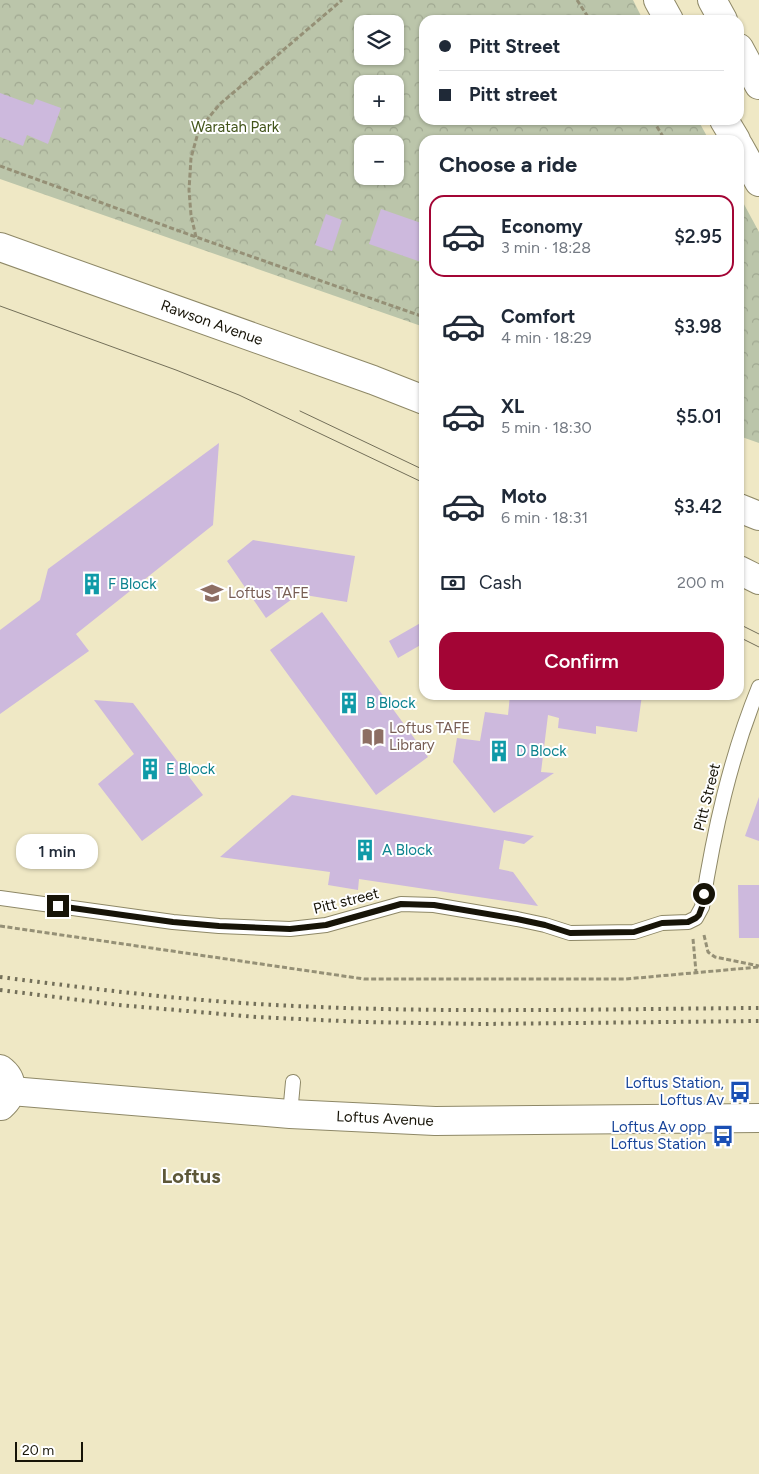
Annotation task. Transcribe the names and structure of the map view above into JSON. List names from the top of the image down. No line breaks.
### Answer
{"streets":{"main road":["Rawson Avenue","Loftus Avenue"],"lane":["Pitt Street","Pitt street"]},"crossings":[["Pitt Street","Pitt street"]],"districts":["Loftus"],"parks":["Waratah Park"],"places":{"building":["F Block","B Block","D Block","E Block","A Block"],"school or university":["Loftus TAFE"],"library":["Loftus TAFE Library"],"bus stop":["Loftus Station, Loftus Av","Loftus Av opp Loftus Station"]},"scale_bar":"20 m","page":{"map_buttons":["+","−"],"banner":["Pitt Street","Pitt street"],"heading":"Choose a ride","list":[{"name":"Economy","note":"3 min · 18:28","value":"$2.95"},{"name":"Comfort","note":"4 min · 18:29","value":"$3.98"},{"name":"XL","note":"5 min · 18:30","value":"$5.01"},{"name":"Moto","note":"6 min · 18:31","value":"$3.42"}],"pay":["Cash","200 m"],"buttons":"Confirm","bubble":"1 min","scale":"20 m"}}
